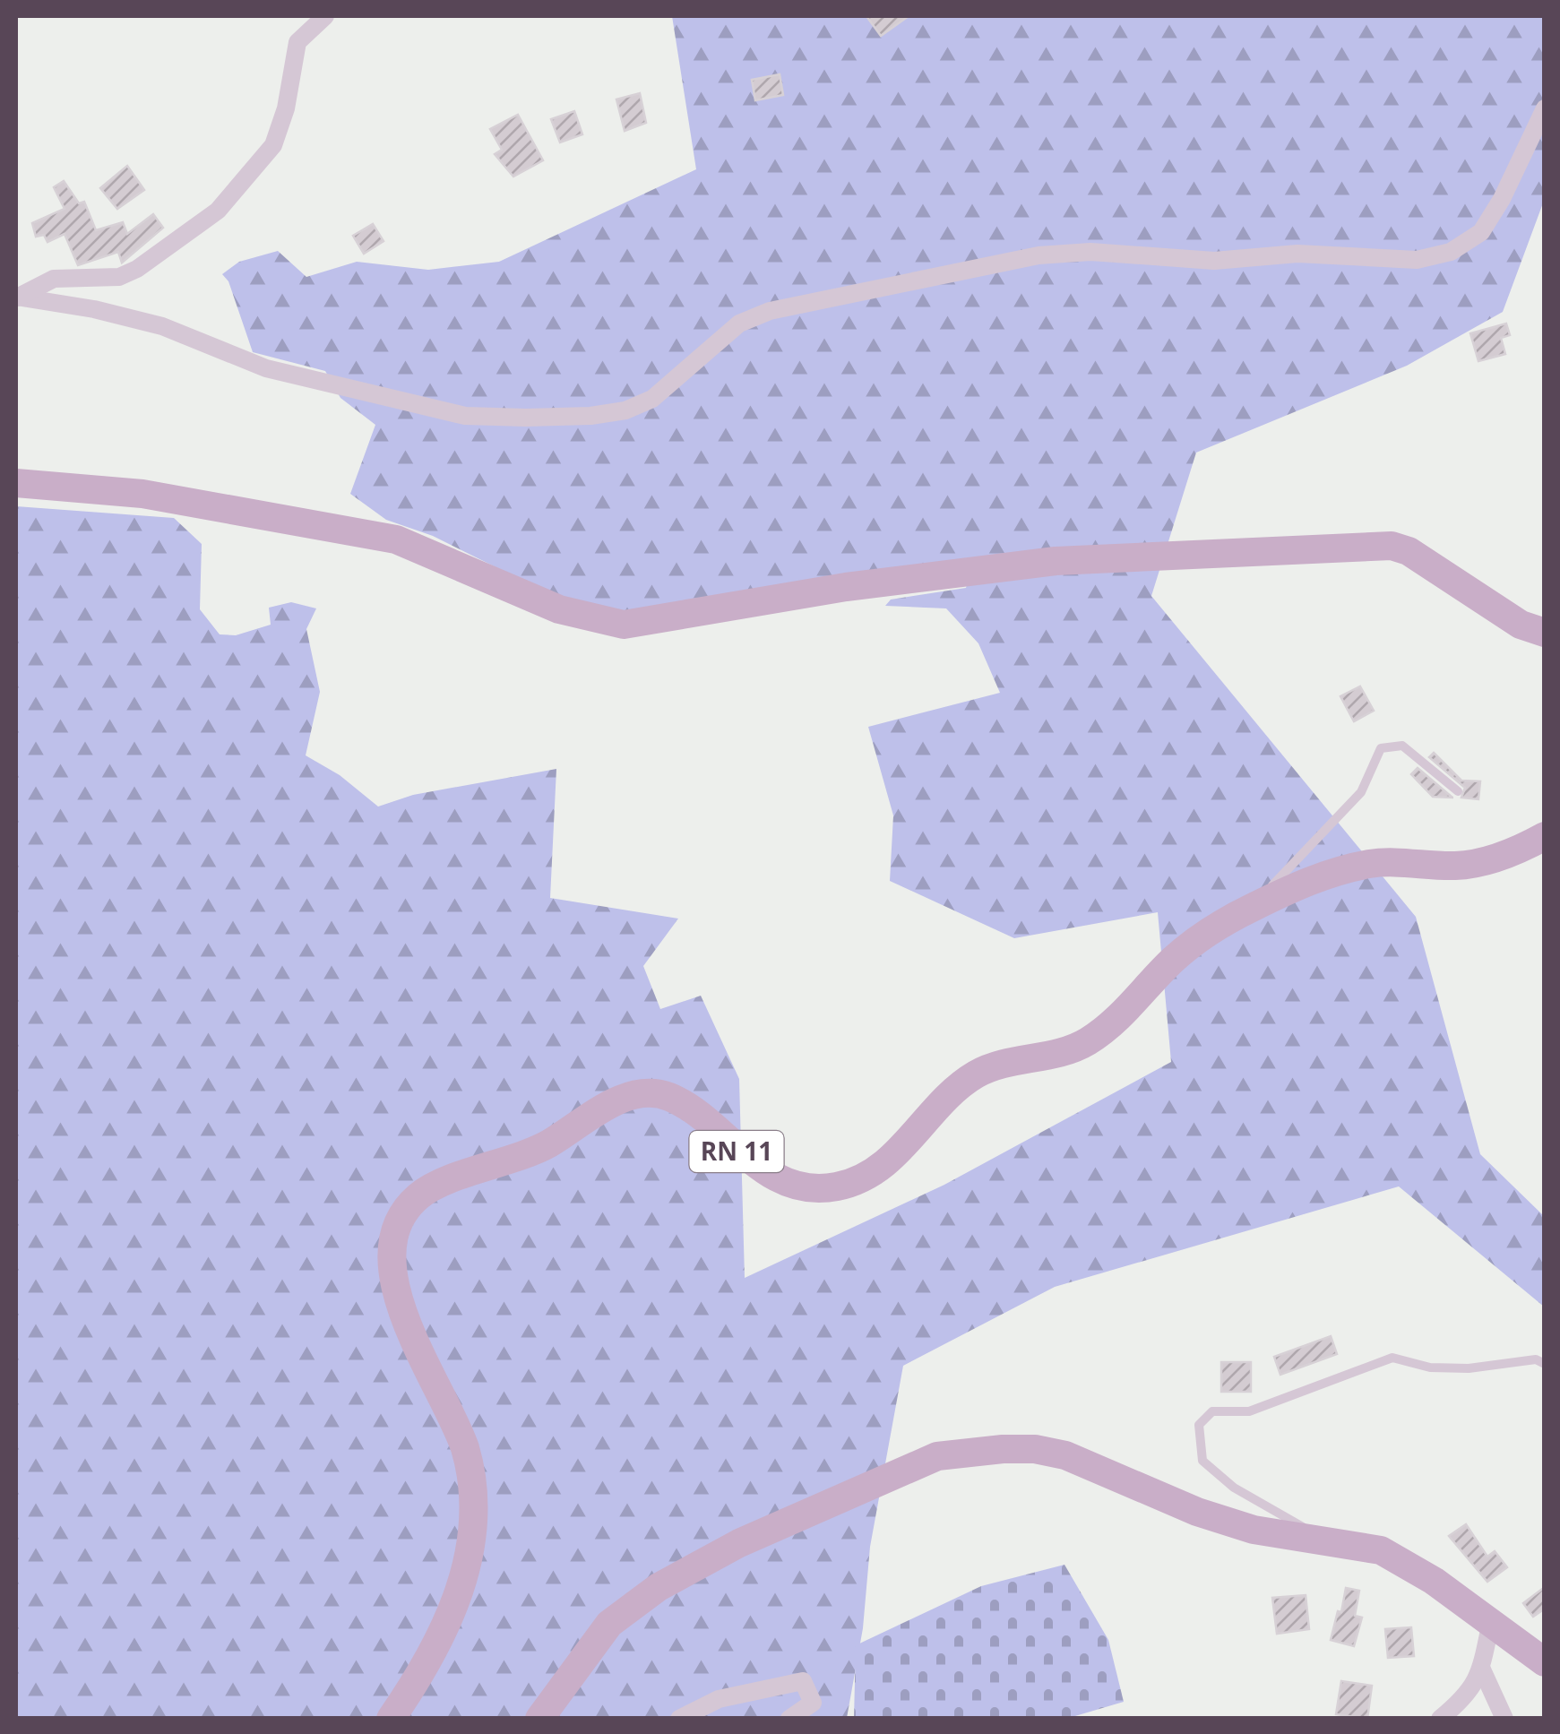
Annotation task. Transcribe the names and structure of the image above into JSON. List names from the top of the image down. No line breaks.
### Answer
{"streets":{"main road":["RN 11"]}}
